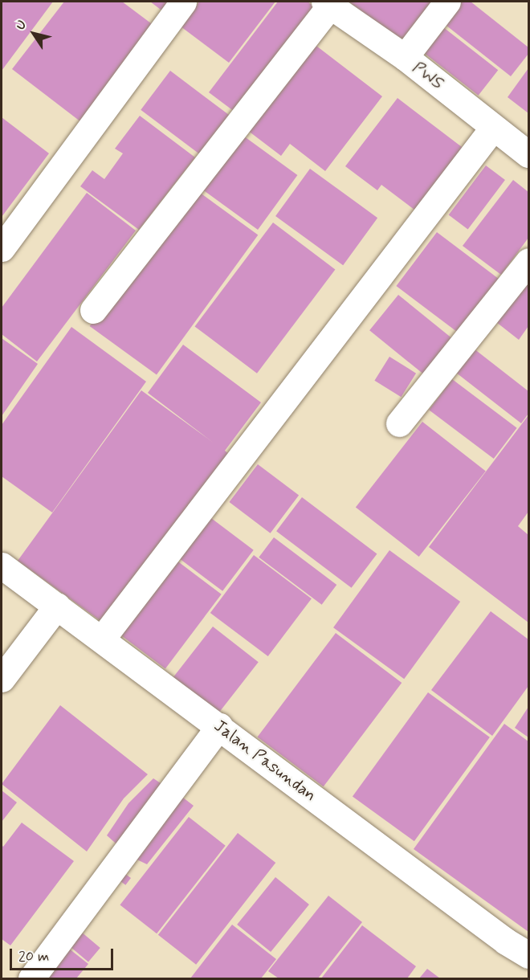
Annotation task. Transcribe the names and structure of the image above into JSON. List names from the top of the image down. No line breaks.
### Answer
{"streets":{"street":["PWS","Jalan Pasundan"]},"scale_bar":"20 m","north":"top left"}
